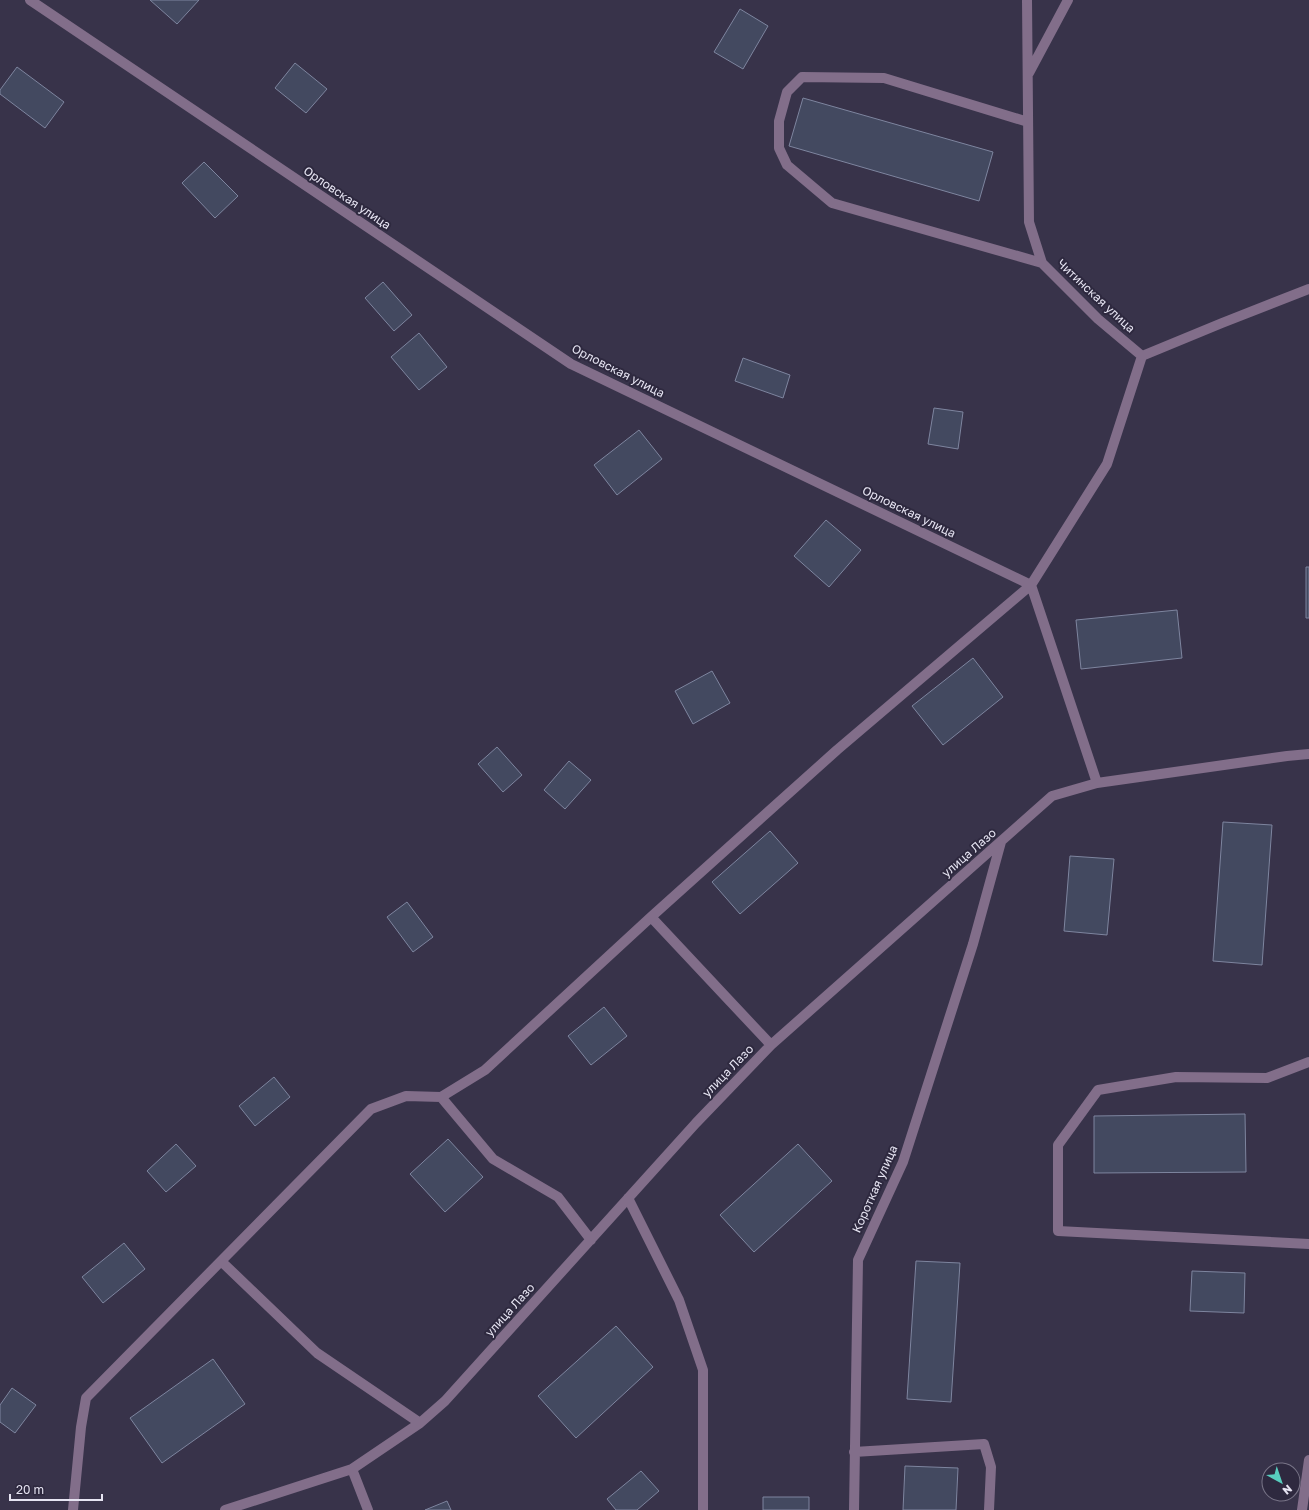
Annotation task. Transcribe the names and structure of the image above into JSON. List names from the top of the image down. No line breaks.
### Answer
{"streets":{"street":["Орловская улица","Читинская улица","улица Лазо","Короткая улица"]},"crossings":[["улица Лазо","Короткая улица"]],"scale_bar":"20 m","north":"bottom right"}
